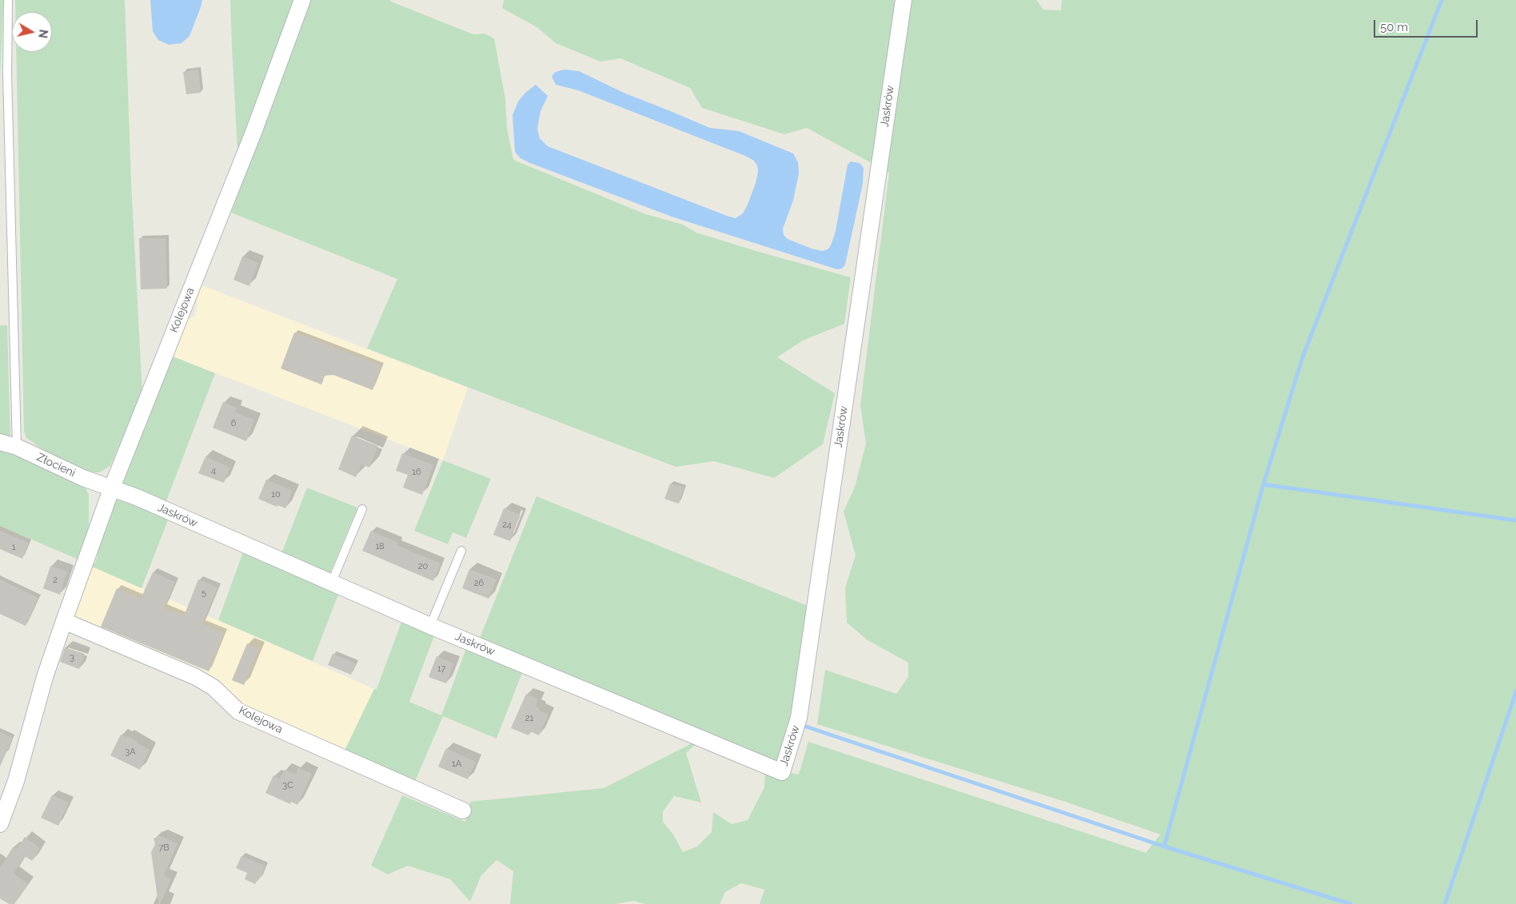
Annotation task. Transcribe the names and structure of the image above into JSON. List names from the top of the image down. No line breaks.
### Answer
{"streets":{"street":["Jaskrów","Kolejowa","Złocieni"]},"crossings":[["Jaskrów","Kolejowa"],["Jaskrów","Złocieni"],["Kolejowa","Złocieni"]],"house_numbers":["6","4","16","10","24","18","1","20","2","26","5","3","17","21","3A","1A","3C","7B"],"scale_bar":"50 m","north":"right"}
